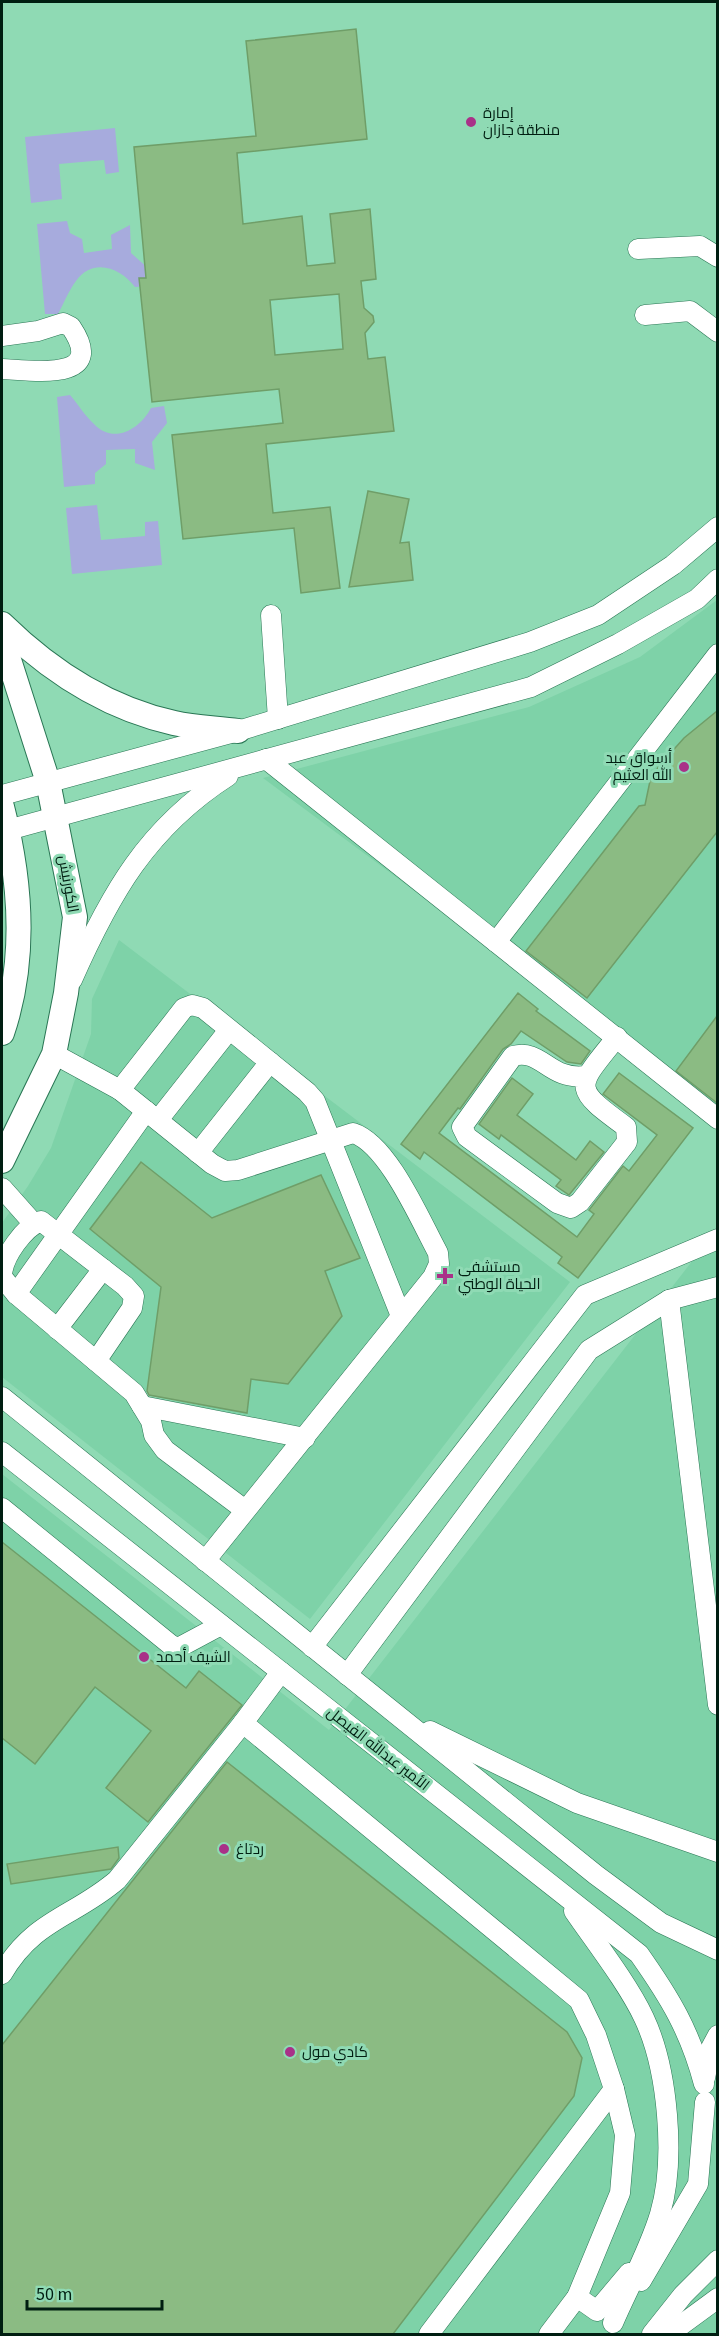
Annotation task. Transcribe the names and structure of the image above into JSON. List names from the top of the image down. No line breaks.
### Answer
{"streets":{"main road":["الكورنيش"],"street":["الأمير عبدالله الفيصل"]},"places":{"other":["إمارة منطقة جازان","أسواق عبد الله العثيم","الشيف أحمد","ردتاغ","كادي مول"],"health":["مستشفى الحياة الوطني"]},"scale_bar":"50 m"}
